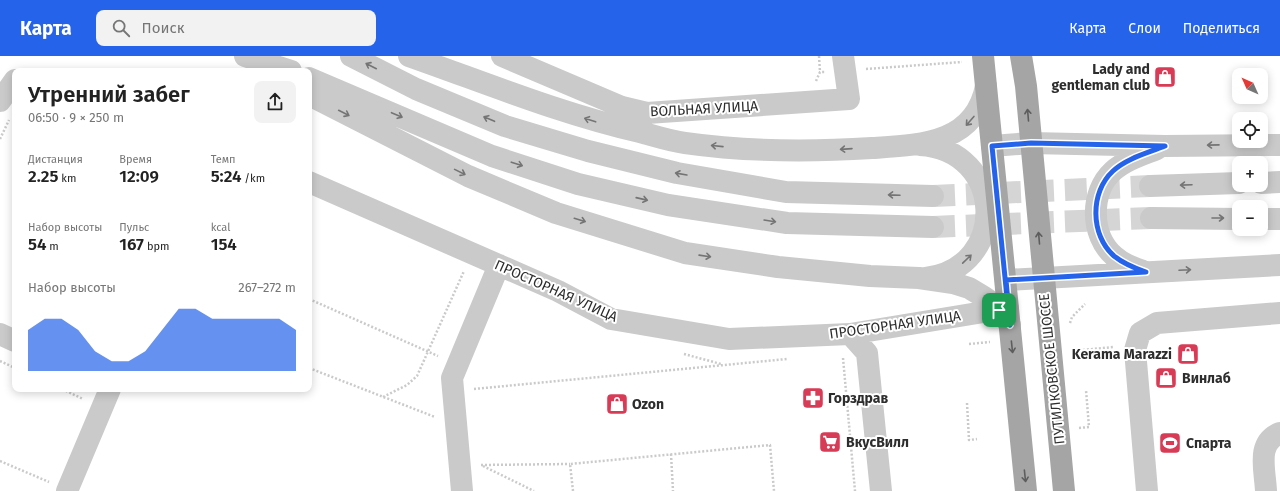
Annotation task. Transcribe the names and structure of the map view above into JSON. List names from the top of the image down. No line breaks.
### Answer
{"streets":{"main road":["ПУТИЛКОВСКОЕ ШОССЕ"],"street":["ВОЛЬНАЯ УЛИЦА","ПРОСТОРНАЯ УЛИЦА"]},"places":{"shop":["Lady and gentleman club","Kerama Marazzi","Винлаб","Ozon"],"pharmacy":["Горздрав"],"supermarket":["ВкусВилл"],"sports":["Спарта"]},"north":"top left","page":{"header":"Карта","search":"Поиск","nav":["Карта","Слои","Поделиться"],"map_buttons":["+","−"],"heading":["Утренний забег","06:50 · 9 × 250 m"],"stats":[["Дистанция","2.25 km"],["Время","12:09"],["Темп","5:24 /km"],["Набор высоты","54 m"],["Пульс","167 bpm"],["kcal","154"]],"chart":["Набор высоты","267–272 m"]}}
